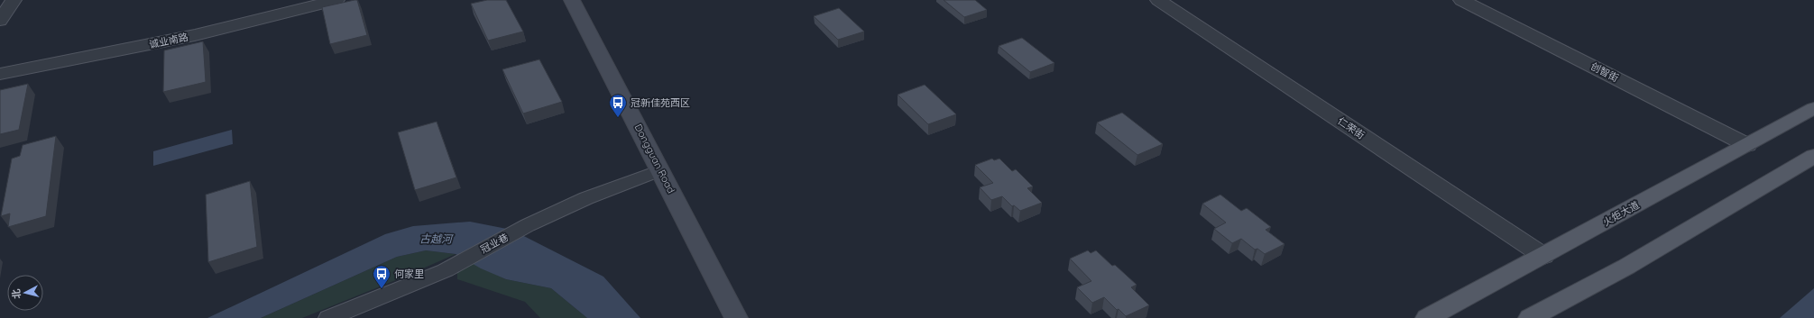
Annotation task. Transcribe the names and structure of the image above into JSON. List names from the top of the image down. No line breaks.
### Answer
{"streets":{"main road":["Dongguan Road","火炬大道"],"street":["诚业南路","创智街","仁荣街","冠业巷"]},"crossings":[["创智街","火炬大道"],["仁荣街","火炬大道"],["Dongguan Road","冠业巷"]],"water":["古越河"],"places":{"bus stop":["冠新佳苑西区","何家里"]},"north":"left"}
